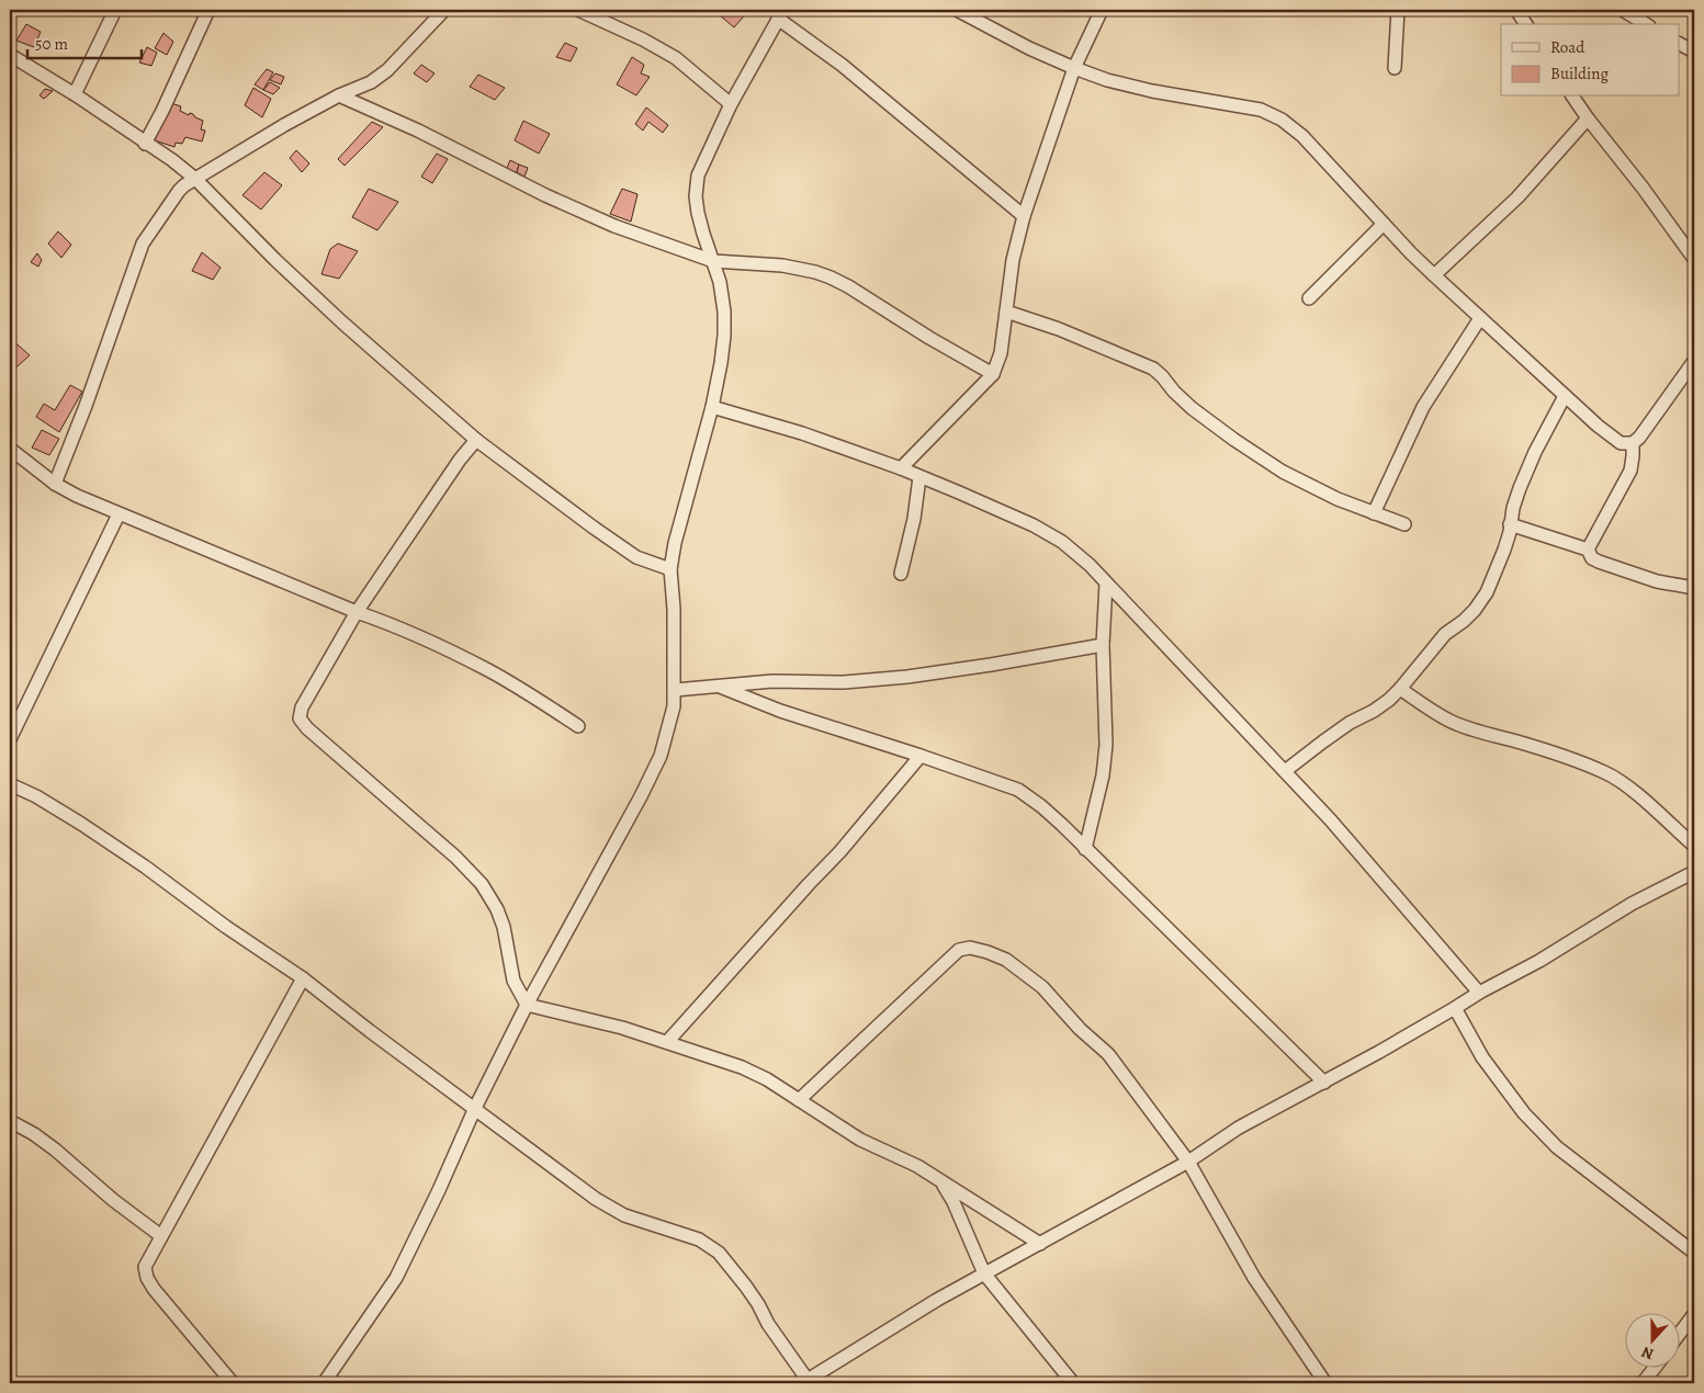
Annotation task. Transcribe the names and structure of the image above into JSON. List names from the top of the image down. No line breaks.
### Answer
{"legend":["Road","Building"],"scale_bar":"50 m","north":"bottom"}
